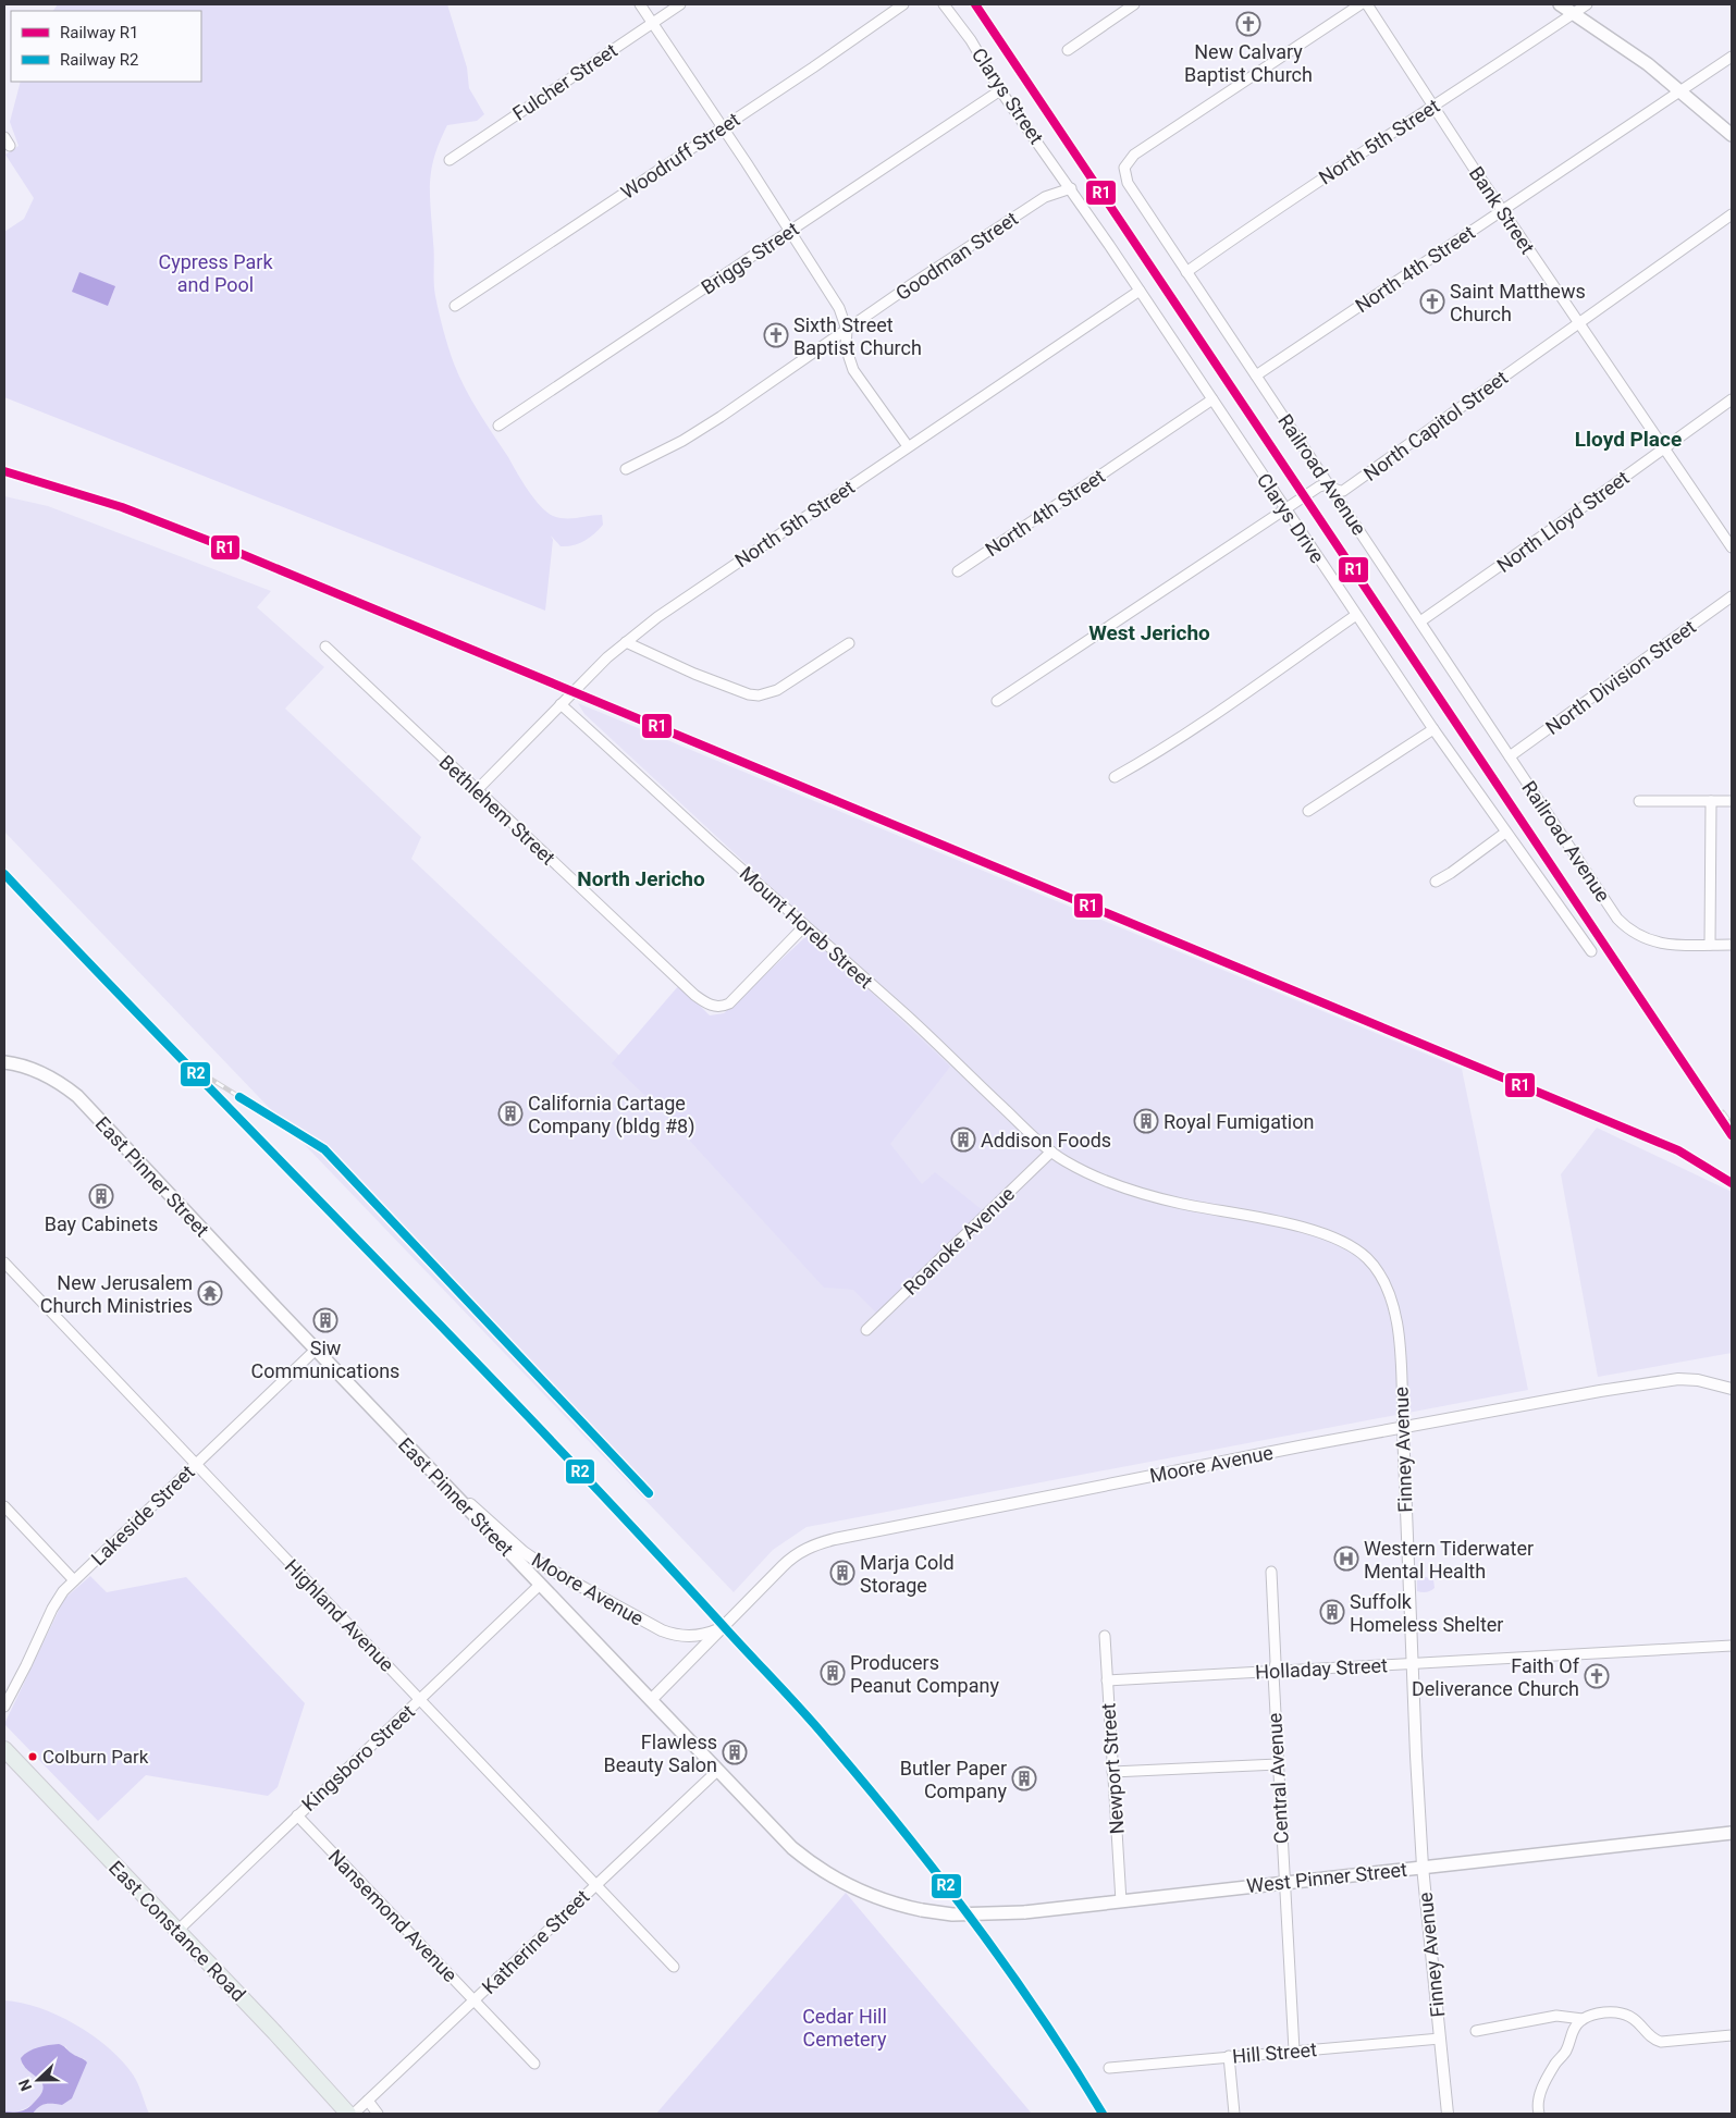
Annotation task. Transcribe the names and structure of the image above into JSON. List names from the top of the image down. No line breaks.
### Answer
{"streets":{"main road":["East Pinner Street","West Pinner Street","East Constance Road"],"street":["Fulcher Street","Clarys Street","North 5th Street","Woodruff Street","Bank Street","Goodman Street","Briggs Street","North 4th Street","North Capitol Street","Railroad Avenue","Clarys Drive","North Lloyd Street","North Division Street","Bethlehem Street","Mount Horeb Street","Roanoke Avenue","Finney Avenue","Moore Avenue","Lakeside Street","Highland Avenue","Holladay Street","Kingsboro Street","Newport Street","Central Avenue","Nansemond Avenue","Katherine Street","Hill Street"]},"crossings":[["Clarys Street","Goodman Street"],["Clarys Street","Briggs Street"],["Clarys Street","Clarys Drive"],["North 5th Street","Bank Street"],["North 5th Street","Railroad Avenue"],["North 5th Street","Clarys Drive"],["North 5th Street","Bethlehem Street"],["North 5th Street","Mount Horeb Street"],["Bank Street","North 4th Street"],["Bank Street","North Capitol Street"],["Bank Street","North Lloyd Street"],["Goodman Street","Clarys Drive"],["North 4th Street","Railroad Avenue"],["North 4th Street","Clarys Drive"],["North Capitol Street","Railroad Avenue"],["North Capitol Street","Clarys Drive"],["Railroad Avenue","North Lloyd Street"],["Railroad Avenue","North Division Street"],["Bethlehem Street","Mount Horeb Street"],["Mount Horeb Street","Roanoke Avenue"],["Mount Horeb Street","Finney Avenue"],["East Pinner Street","Moore Avenue"],["East Pinner Street","Lakeside Street"],["East Pinner Street","Kingsboro Street"],["East Pinner Street","West Pinner Street"],["East Pinner Street","Katherine Street"],["Roanoke Avenue","Finney Avenue"],["Finney Avenue","Moore Avenue"],["Finney Avenue","Holladay Street"],["Finney Avenue","West Pinner Street"],["Finney Avenue","Hill Street"],["Lakeside Street","Highland Avenue"],["Highland Avenue","Kingsboro Street"],["Highland Avenue","Katherine Street"],["Holladay Street","Newport Street"],["Holladay Street","Central Avenue"],["Kingsboro Street","Nansemond Avenue"],["Kingsboro Street","East Constance Road"],["Newport Street","West Pinner Street"],["Central Avenue","West Pinner Street"],["Central Avenue","Hill Street"],["Nansemond Avenue","Katherine Street"]],"districts":["Lloyd Place","West Jericho","North Jericho"],"parks":["Cypress Park and Pool","Cedar Hill Cemetery"],"places":{"church":["New Calvary Baptist Church","Saint Matthews Church","Sixth Street Baptist Church","Faith Of Deliverance Church"],"building":["California Cartage Company (bldg #8)","Royal Fumigation","Addison Foods","Bay Cabinets","Siw Communications","Marja Cold Storage","Suffolk Homeless Shelter","Producers Peanut Company","Flawless Beauty Salon","Butler Paper Company"],"temple":["New Jerusalem Church Ministries"],"hospital":["Western Tiderwater Mental Health"],"other":["Colburn Park"]},"lines":["rail line R1","rail line R2"],"legend":["Railway R1","Railway R2"],"north":"left"}
